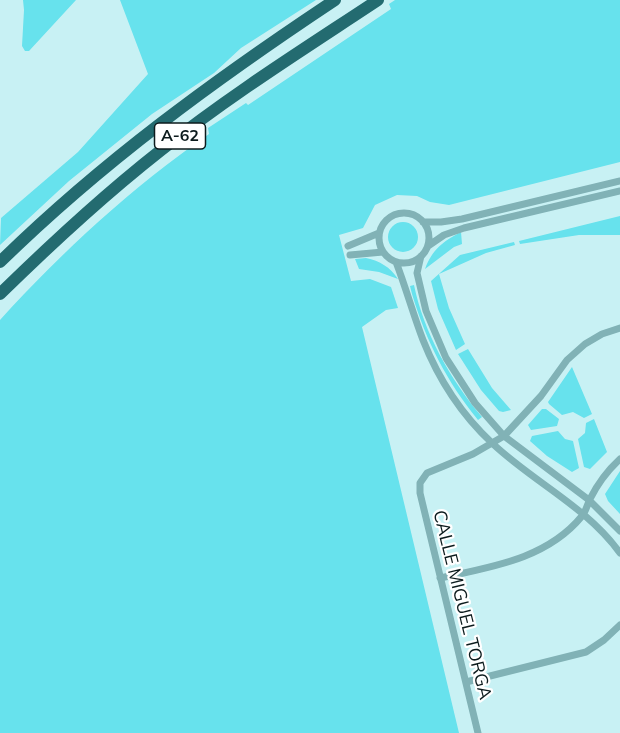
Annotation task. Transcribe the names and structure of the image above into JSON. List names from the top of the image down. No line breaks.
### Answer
{"streets":{"highway":["A-62"],"street":["CALLE MIGUEL TORGA"]}}
